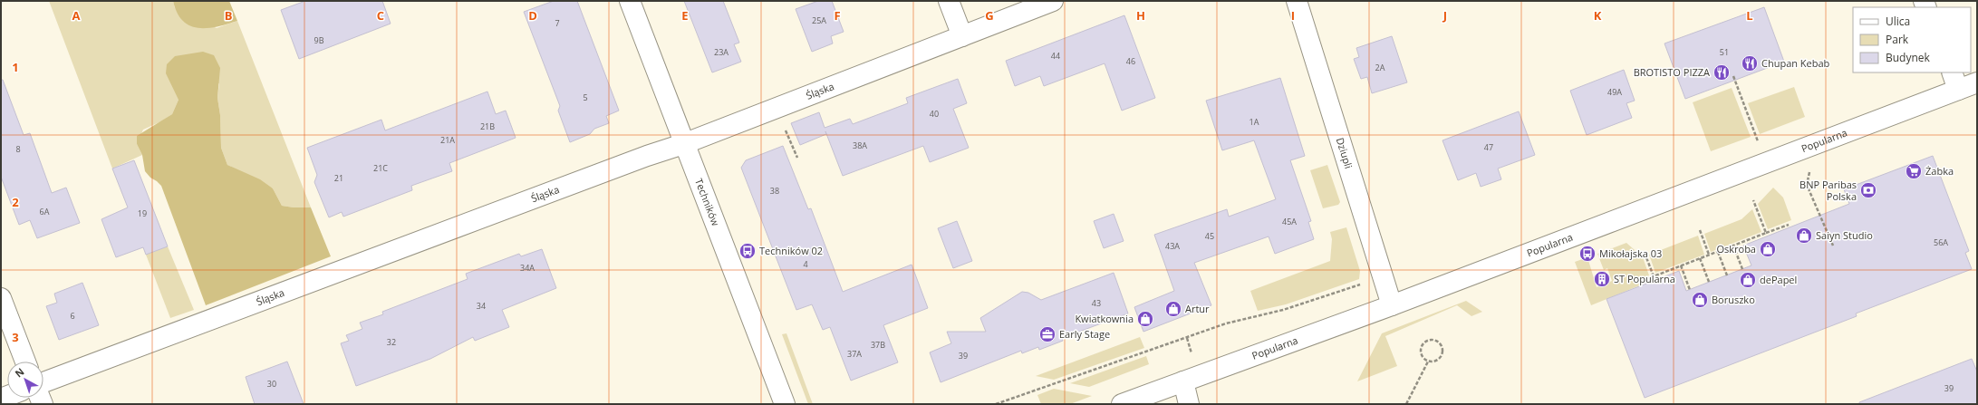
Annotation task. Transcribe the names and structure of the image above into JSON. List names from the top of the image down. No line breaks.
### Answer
{"streets":{"street":["Śląska","Popularna","Dziupli","Techników"]},"crossings":[["Śląska","Techników"],["Popularna","Dziupli"]],"places":{"restaurant":["Chupan Kebab","BROTISTO PIZZA"],"supermarket":["Żabka"],"bank":["BNP Paribas Polska"],"shop":["Saiyn Studio","Oskroba","dePapel","Boruszko","Artur","Kwiatkownia"],"bus stop":["Techników 02","Mikołajska 03"],"building":["ST Popularna"],"office":["Early Stage"]},"house_numbers":["25A","7","9B","23A","51","44","46","2A","49A","5","40","1A","21B","21A","38A","47","8","21C","21","38","6A","19","45A","45","56A","43A","4","34A","43","34","6","32","37B","37A","39","30","39"],"legend":["Ulica","Park","Budynek"],"north":"top left","grid":{"columns":["A","B","C","D","E","F","G","H","I","J","K","L"],"rows":["1","2","3"]}}
